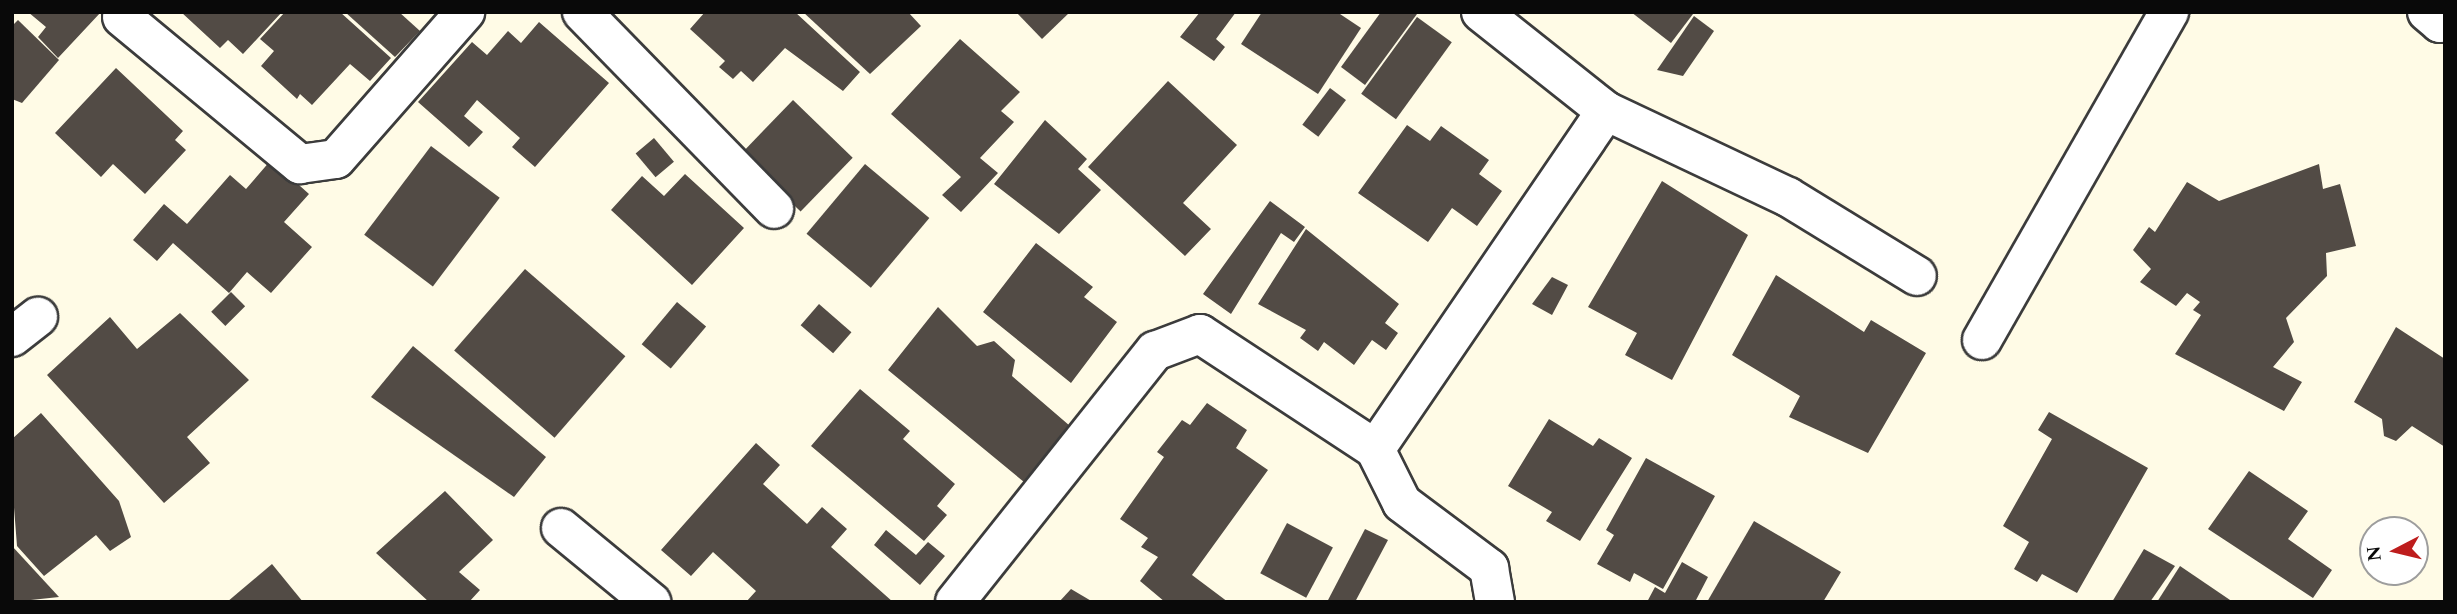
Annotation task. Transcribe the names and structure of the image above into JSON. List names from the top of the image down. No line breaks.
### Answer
{"north":"left"}
